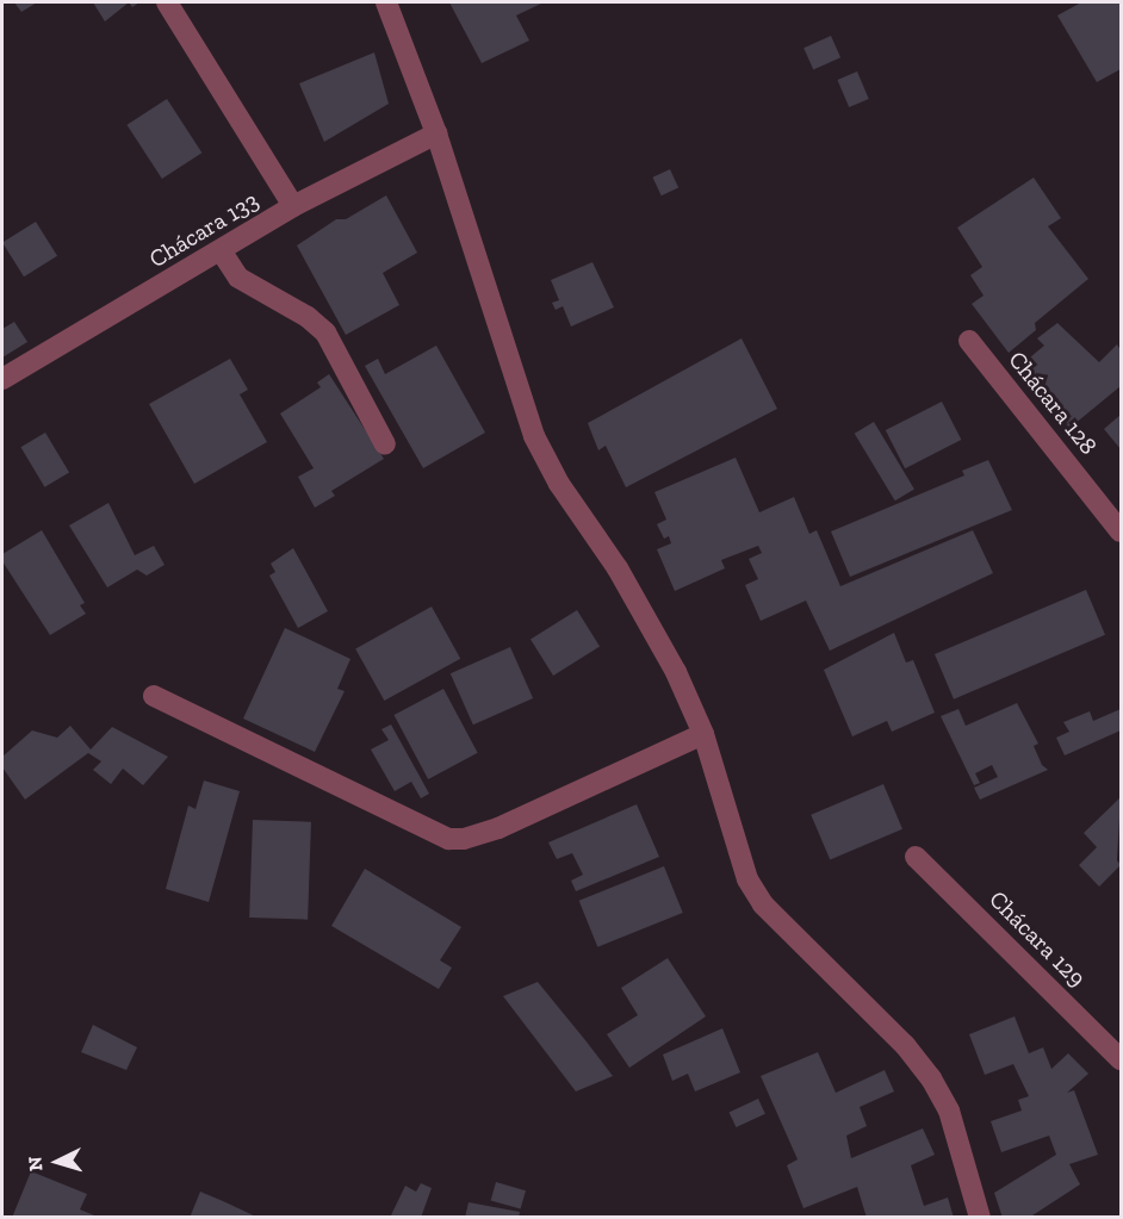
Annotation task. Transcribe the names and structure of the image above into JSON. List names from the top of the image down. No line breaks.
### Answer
{"streets":{"street":["Chácara 133","Chácara 128","Chácara 129"]},"north":"left"}
